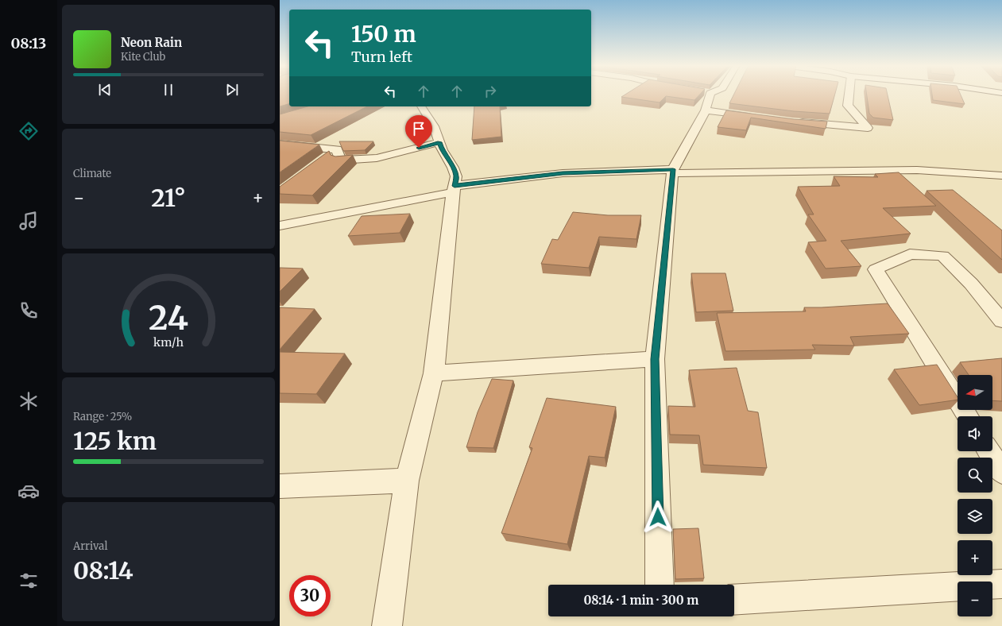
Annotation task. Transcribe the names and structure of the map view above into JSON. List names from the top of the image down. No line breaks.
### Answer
{"north":"left","page":{"tabs":"08:13","turn":["150 m","Turn left"],"song":["Neon Rain","Kite Club"],"tile":["Climate",["Range · 25%","125 km"],["Arrival","08:14"]],"heat":["−","21°","+"],"map_buttons":["+","−"],"limit":"30","trip":"08:14 · 1 min · 300 m","gauge":["24","km/h"]}}
